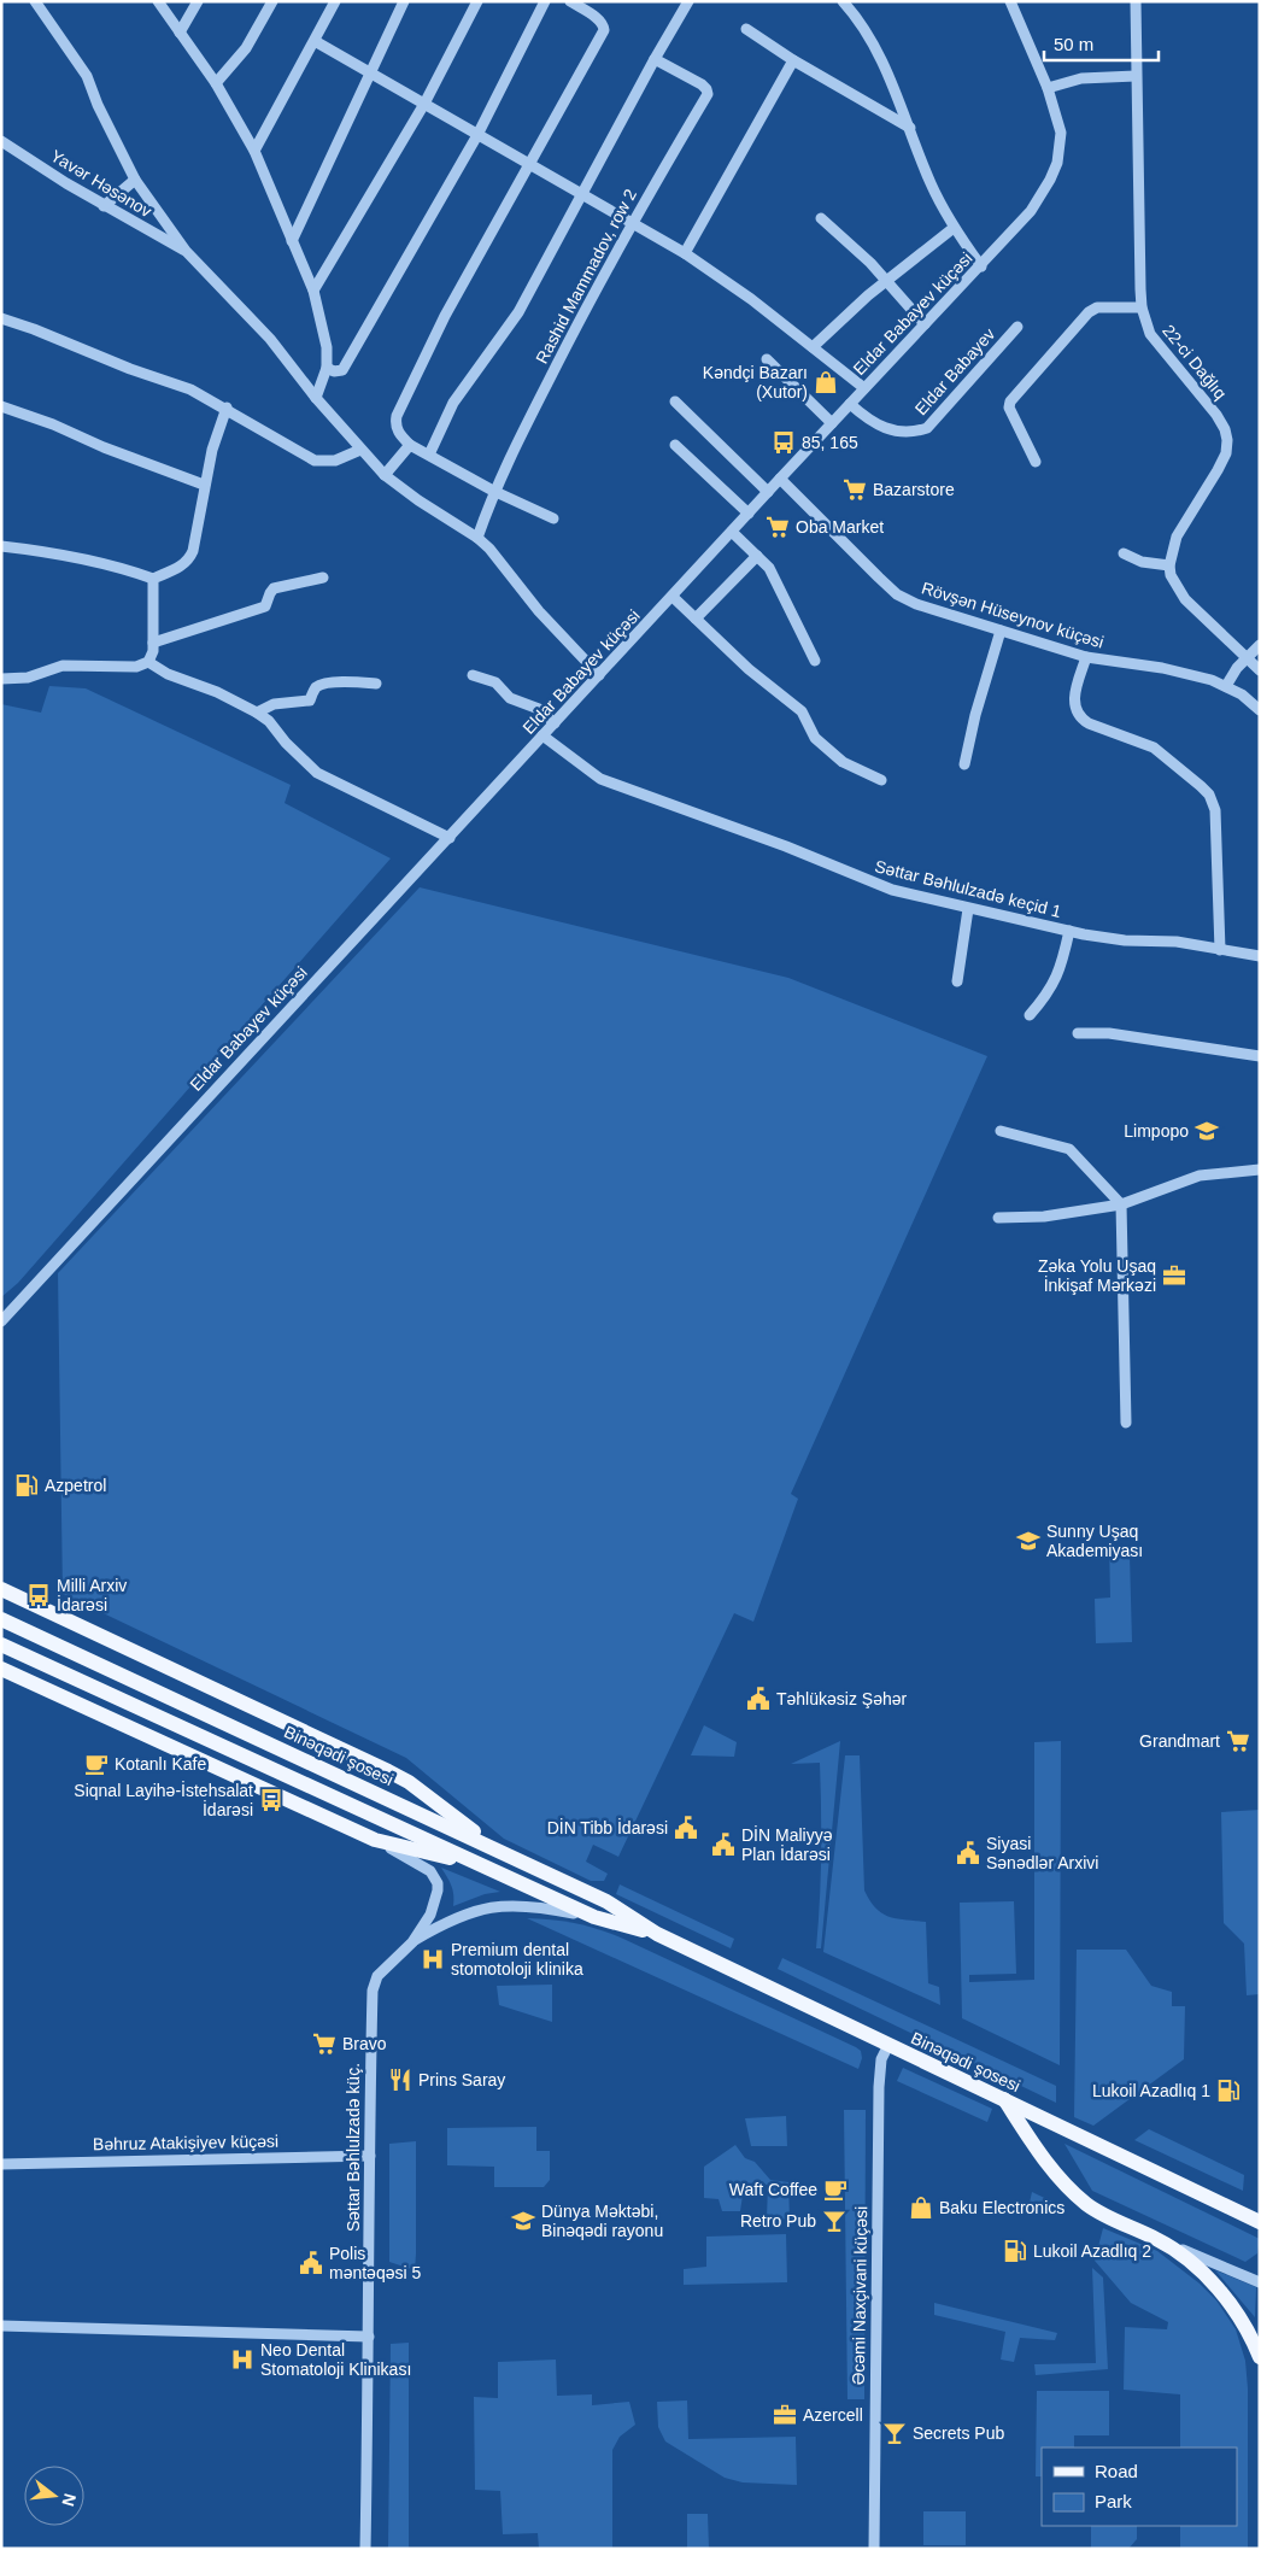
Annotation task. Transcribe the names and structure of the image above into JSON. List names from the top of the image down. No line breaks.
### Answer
{"streets":{"main road":["Binəqədi şosesi"],"street":["Yavər Həsənov","Rashid Mammadov, row 2","Eldar Babayev küçəsi","22-ci Dağlıq","Eldar Babayev","Rövşən Hüseynov küçəsi","Səttar Bəhlulzadə keçid 1","Bəhruz Atakişiyev küçəsi","Səttar Bəhlulzadə küç.","Əcəmi Naxçivani küçəsi"]},"crossings":[["Eldar Babayev küçəsi","Eldar Babayev"],["Eldar Babayev küçəsi","Rövşən Hüseynov küçəsi"],["Eldar Babayev küçəsi","Səttar Bəhlulzadə keçid 1"],["Binəqədi şosesi","Əcəmi Naxçivani küçəsi"],["Bəhruz Atakişiyev küçəsi","Səttar Bəhlulzadə küç."]],"places":{"shop":["Kəndçi Bazarı (Xutor)","Baku Electronics"],"bus stop":["85, 165","Milli Arxiv İdarəsi","Siqnal Layihə-İstehsalat İdarəsi"],"supermarket":["Bazarstore","Oba Market","Grandmart","Bravo"],"school or university":["Limpopo","Sunny Uşaq Akademiyası","Dünya Məktəbi, Binəqədi rayonu"],"office":["Zəka Yolu Uşaq İnkişaf Mərkəzi","Azercell"],"fuel station":["Azpetrol","Lukoil Azadlıq 1","Lukoil Azadlıq 2"],"public building":["Təhlükəsiz Şəhər","DİN Tibb İdarəsi","DİN Maliyyə Plan İdarəsi","Siyasi Sənədlər Arxivi","Polis məntəqəsi 5"],"cafe":["Kotanlı Kafe","Waft Coffee"],"hospital":["Premium dental stomotoloji klinika","Neo Dental Stomatoloji Klinikası"],"restaurant":["Prins Saray"],"bar":["Retro Pub","Secrets Pub"]},"legend":["Road","Park"],"scale_bar":"50 m","north":"right"}
